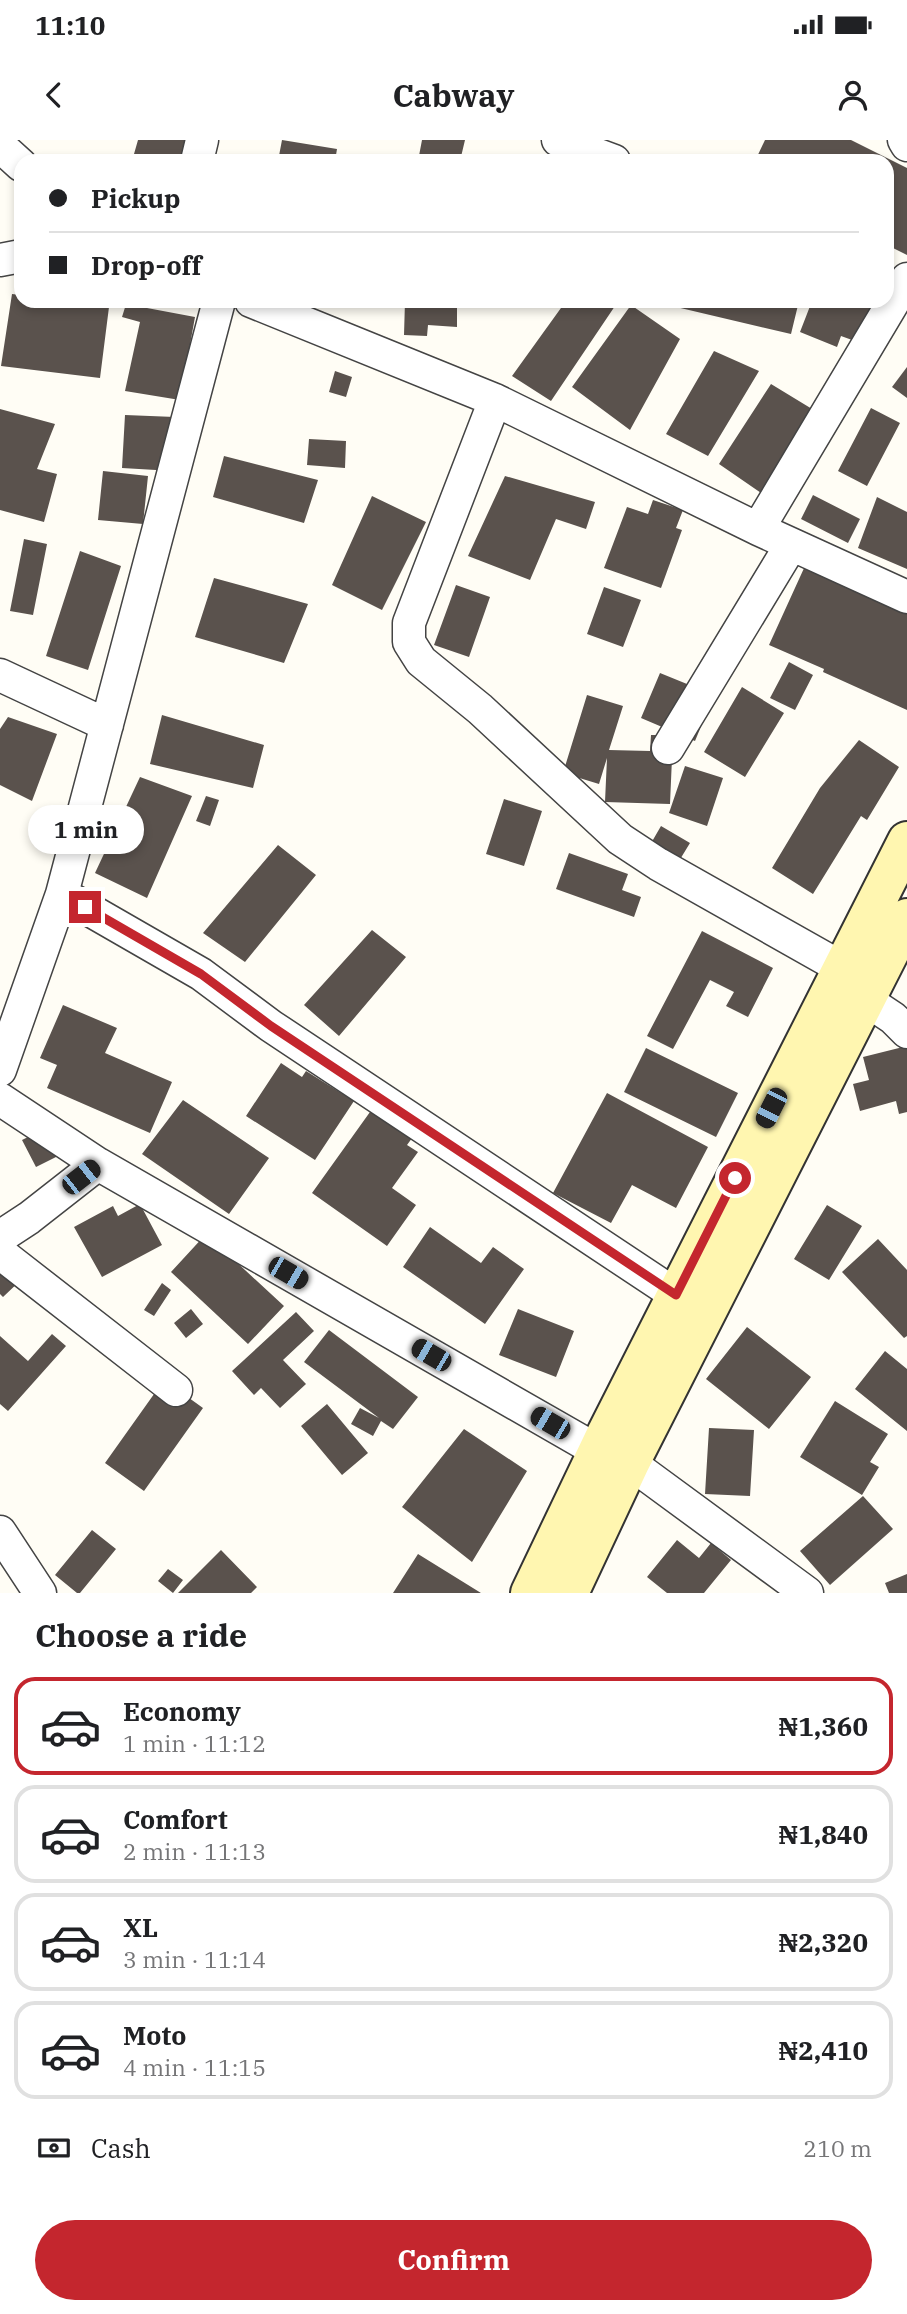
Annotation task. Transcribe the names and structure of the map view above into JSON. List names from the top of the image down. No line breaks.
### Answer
{"page":{"status":"11:10","header":"Cabway","banner":["Pickup","Drop-off"],"bubble":"1 min","heading":"Choose a ride","list":[{"name":"Economy","note":"1 min · 11:12","value":"₦1,360"},{"name":"Comfort","note":"2 min · 11:13","value":"₦1,840"},{"name":"XL","note":"3 min · 11:14","value":"₦2,320"},{"name":"Moto","note":"4 min · 11:15","value":"₦2,410"}],"pay":["Cash","210 m"],"buttons":"Confirm"}}
